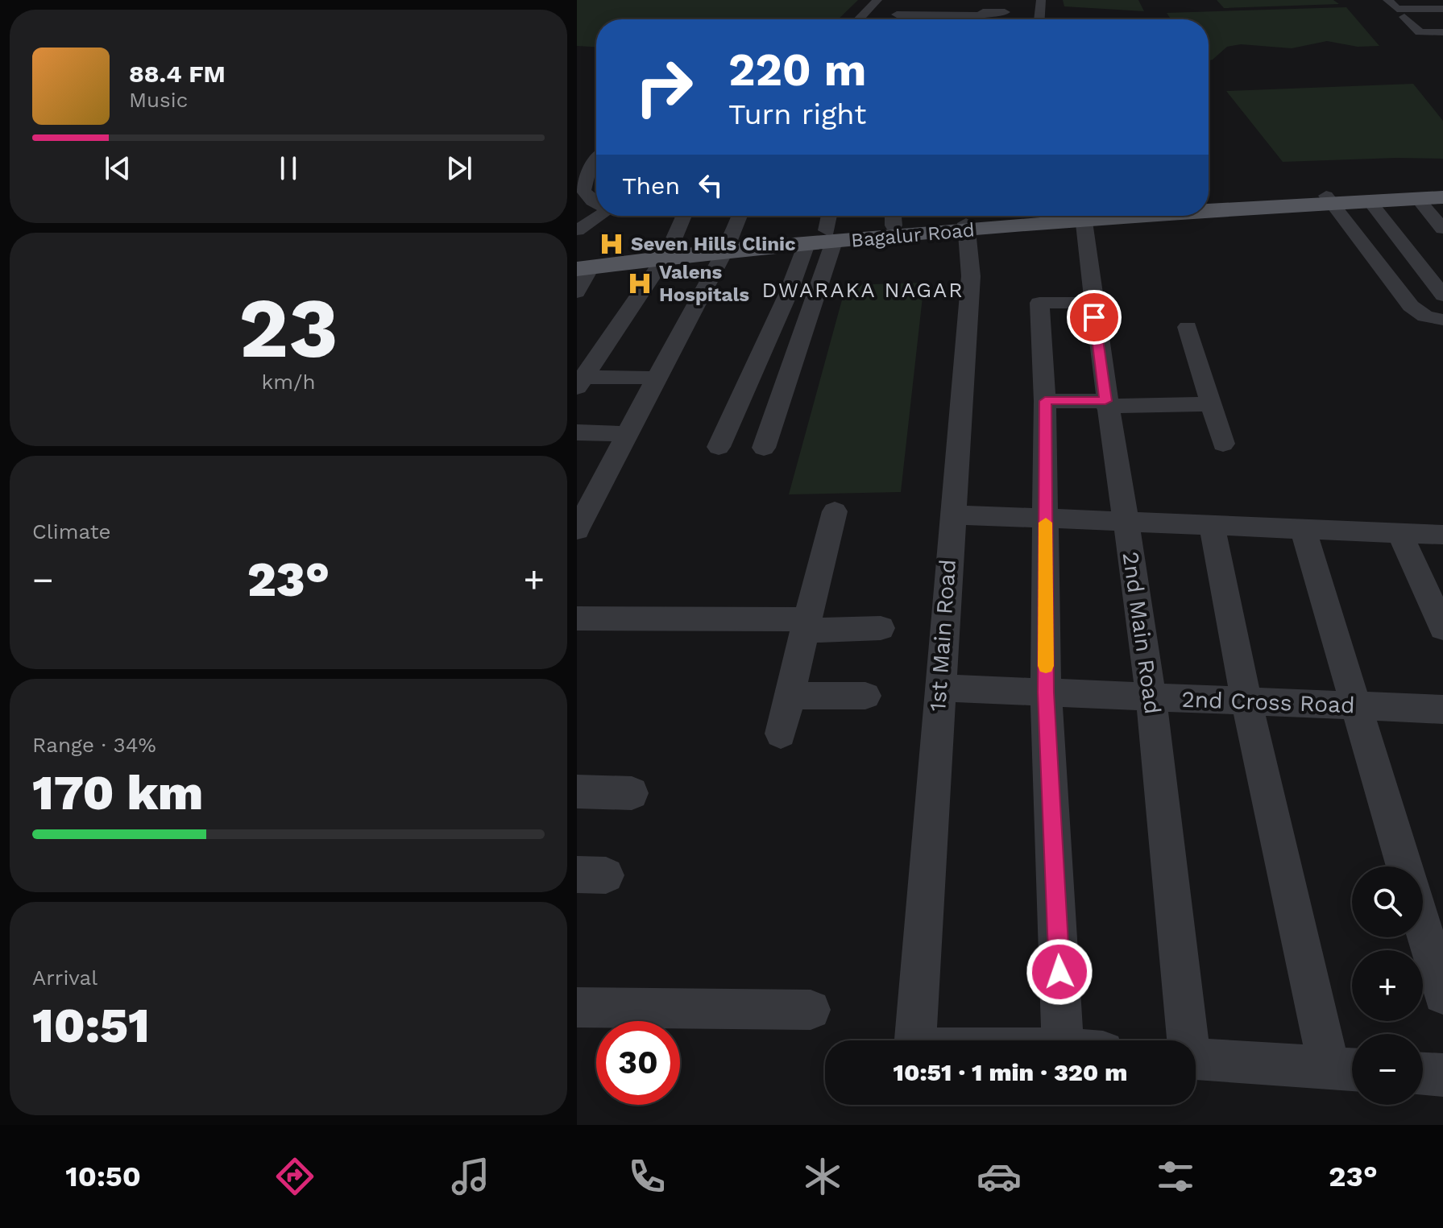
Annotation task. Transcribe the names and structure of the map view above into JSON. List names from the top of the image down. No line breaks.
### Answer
{"streets":{"main road":["Bagalur Road"],"street":["2nd Main Road","1st Main Road","2nd Cross Road"]},"crossings":[["Bagalur Road","1st Main Road"],["2nd Main Road","2nd Cross Road"],["1st Main Road","2nd Cross Road"]],"districts":["DWARAKA NAGAR"],"places":{"hospital":["Seven Hills Clinic","Valens Hospitals"]},"page":{"turn":["220 m","Turn right"],"song":["88.4 FM","Music"],"then":"Then","tile":[["23","km/h"],"Climate",["Range · 34%","170 km"],["Arrival","10:51"]],"heat":["−","23°","+"],"map_buttons":["+","−"],"limit":"30","trip":"10:51 · 1 min · 320 m","tabs":["10:50","23°"]}}
